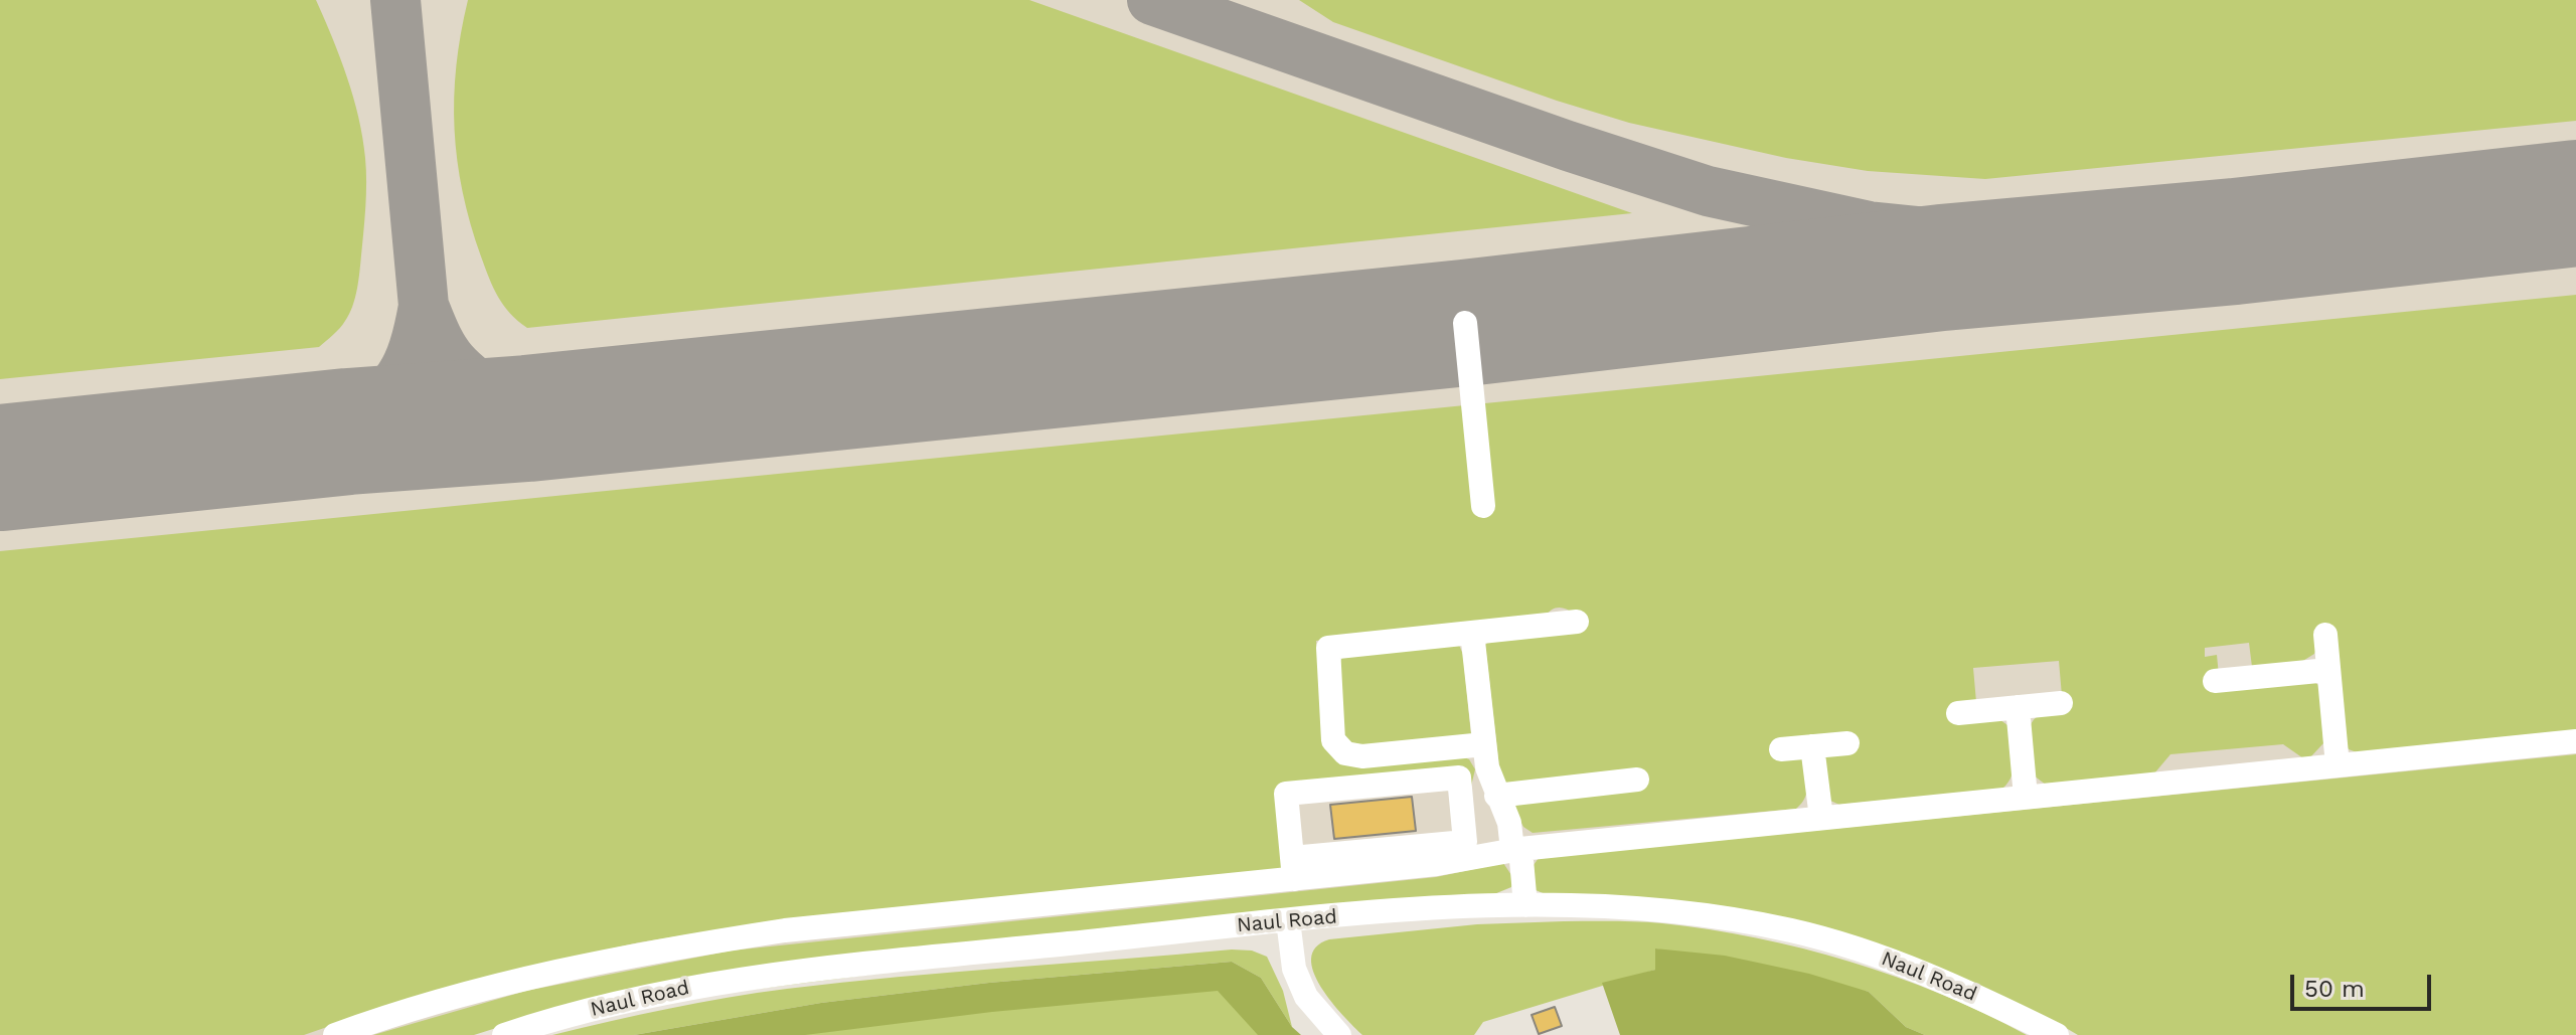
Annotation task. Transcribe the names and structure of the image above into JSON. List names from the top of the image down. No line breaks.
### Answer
{"streets":{"street":["Naul Road"]},"scale_bar":"50 m"}
